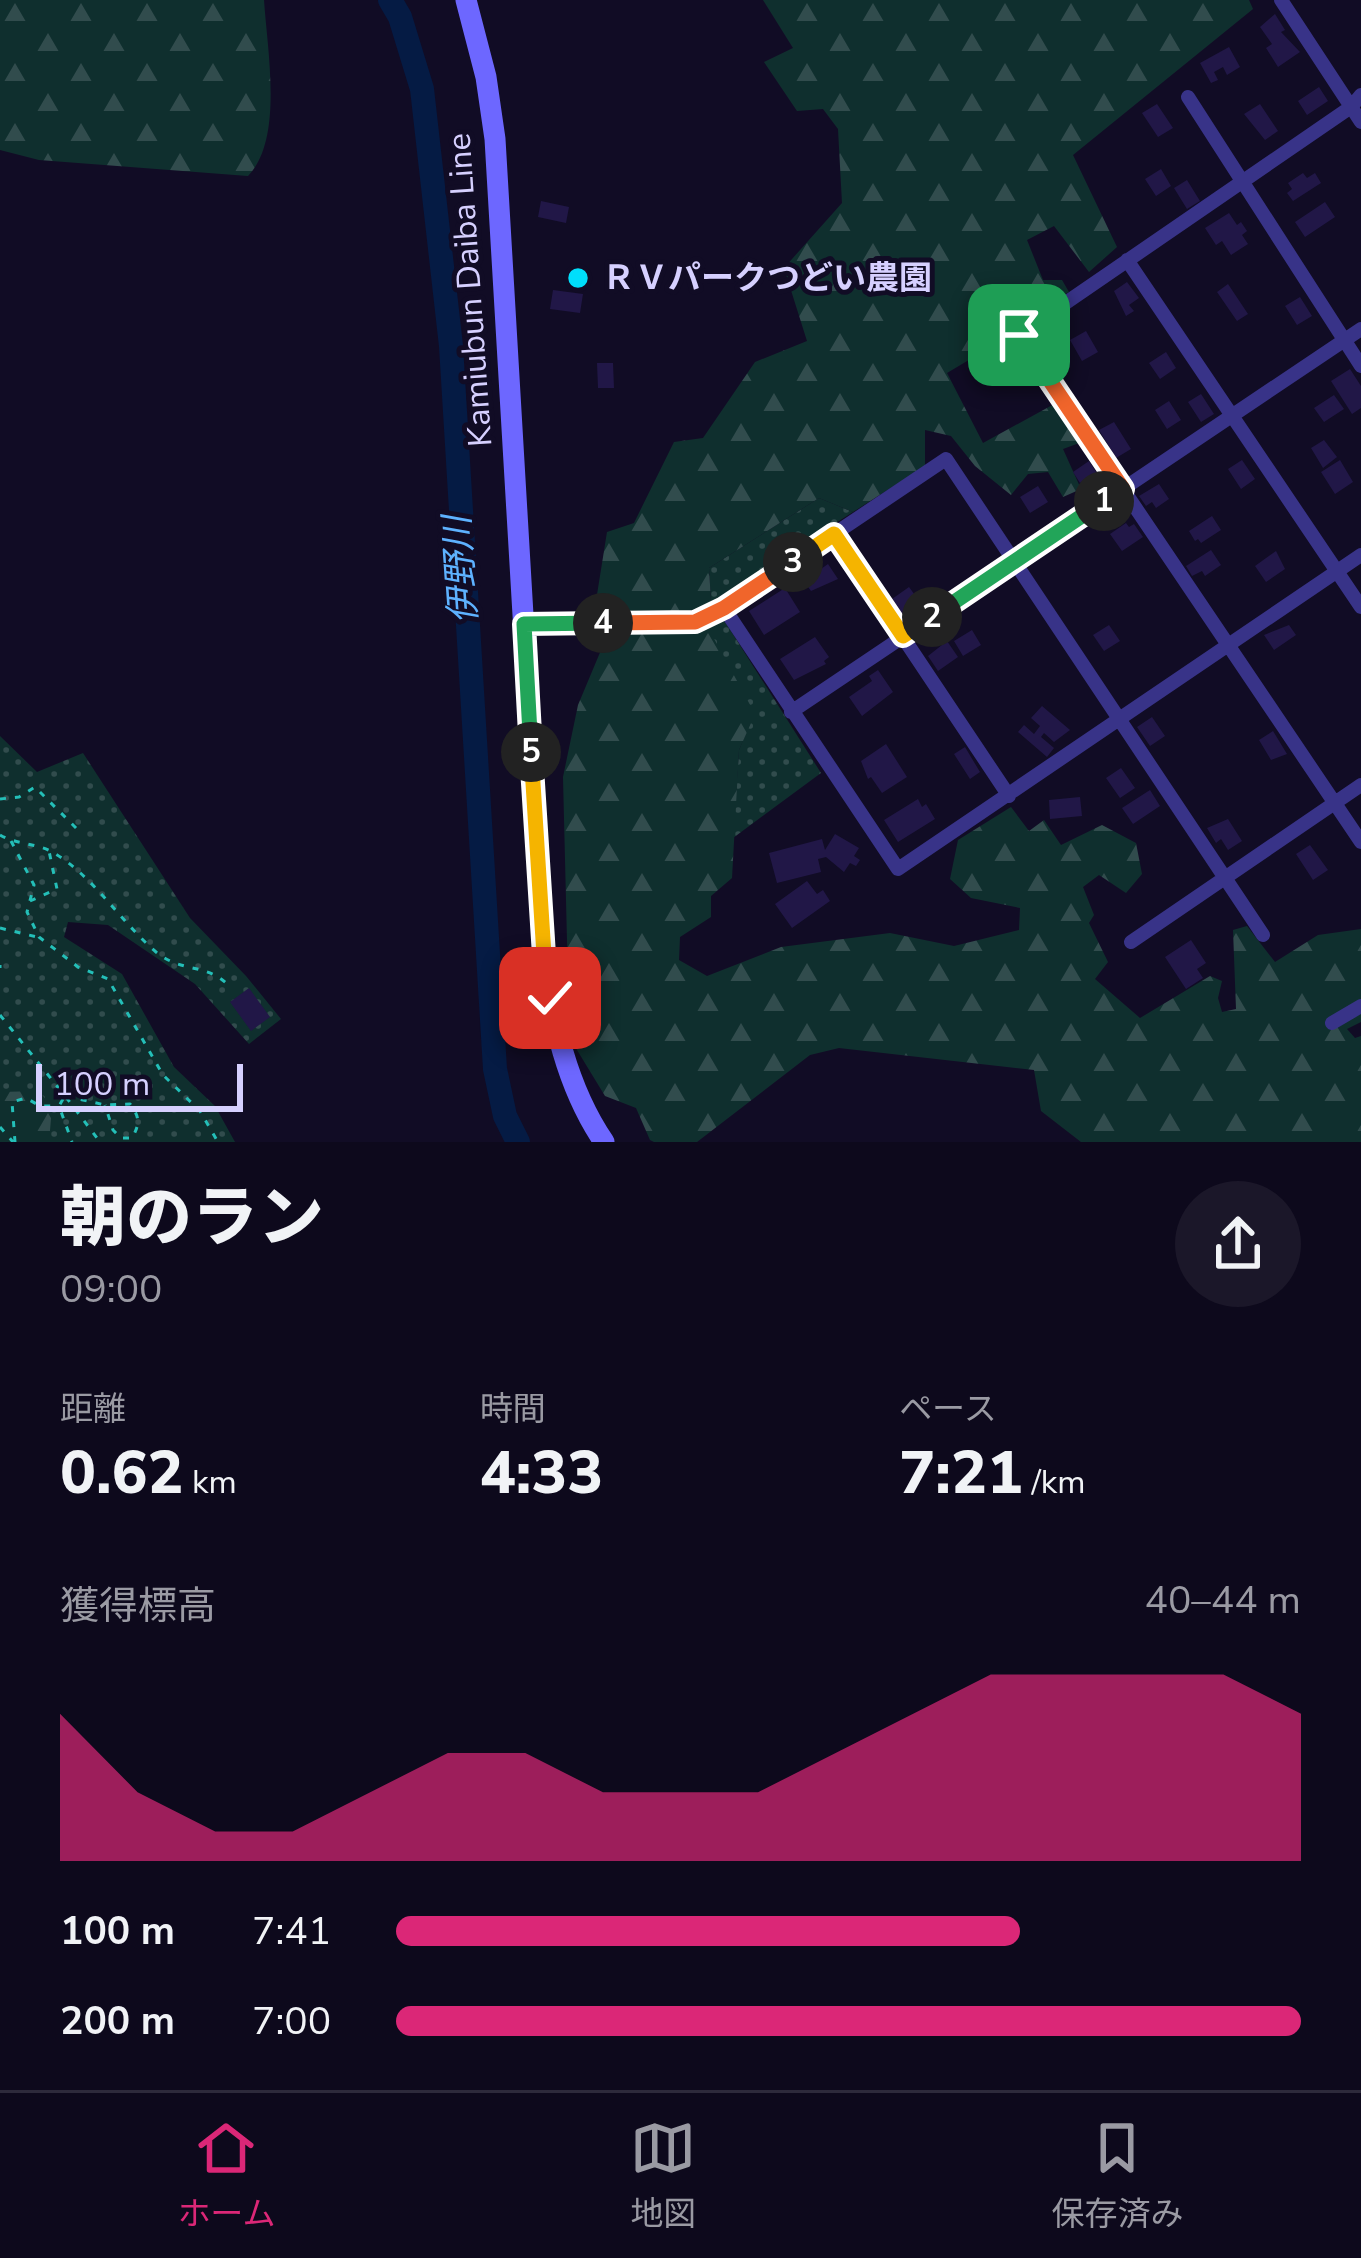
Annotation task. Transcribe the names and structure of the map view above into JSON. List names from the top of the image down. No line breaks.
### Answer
{"streets":{"main road":["Kamiubun Daiba Line"]},"water":["伊野川"],"places":["ＲＶパークつどい農園"],"scale_bar":"100 m","page":{"pins":["1","3","2","4","5"],"scale":"100 m","heading":["朝のラン","09:00"],"stats":[["距離","0.62 km"],["時間","4:33"],["ペース","7:21 /km"]],"chart":["獲得標高","40–44 m"],"list":[{"name":"100 m","note":"7:41"},{"name":"200 m","note":"7:00"}],"tabs":["ホーム","地図","保存済み"]}}
